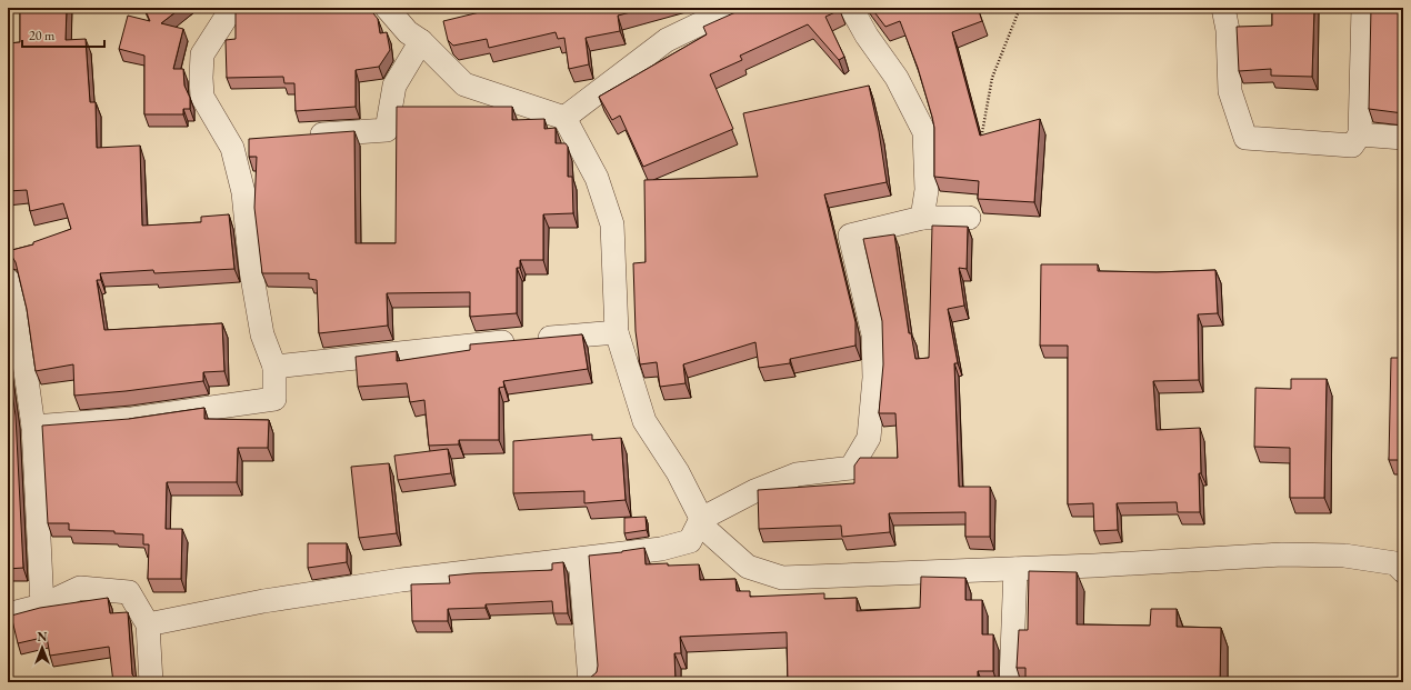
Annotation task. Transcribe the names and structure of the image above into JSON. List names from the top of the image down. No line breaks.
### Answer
{"scale_bar":"20 m","north":"top"}
